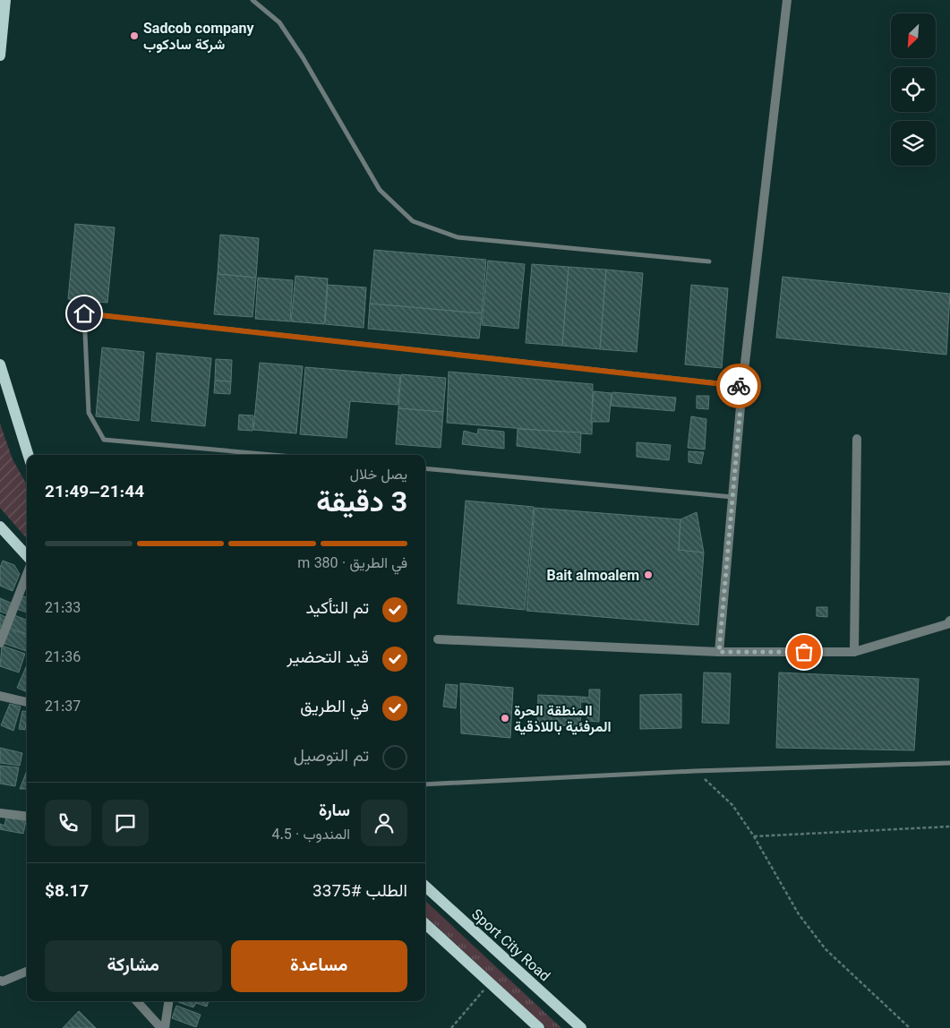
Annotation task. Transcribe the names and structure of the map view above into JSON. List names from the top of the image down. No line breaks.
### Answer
{"streets":{"main road":["Sport City Road"]},"places":["Sadcob company شركة سادكوب","Bait almoalem","المنطقة الحرة المرفئية باللاذقية"],"north":"bottom left","page":{"heading":["3 دقيقة","يصل خلال","21:44–21:49"],"panel":["سارة","المندوب · 4.5","الطلب #3375","$8.17"],"bar":"في الطريق · 380 m","list":[["تم التأكيد","21:33"],["قيد التحضير","21:36"],["في الطريق","21:37"],"تم التوصيل"],"buttons":["مساعدة","مشاركة"]}}
